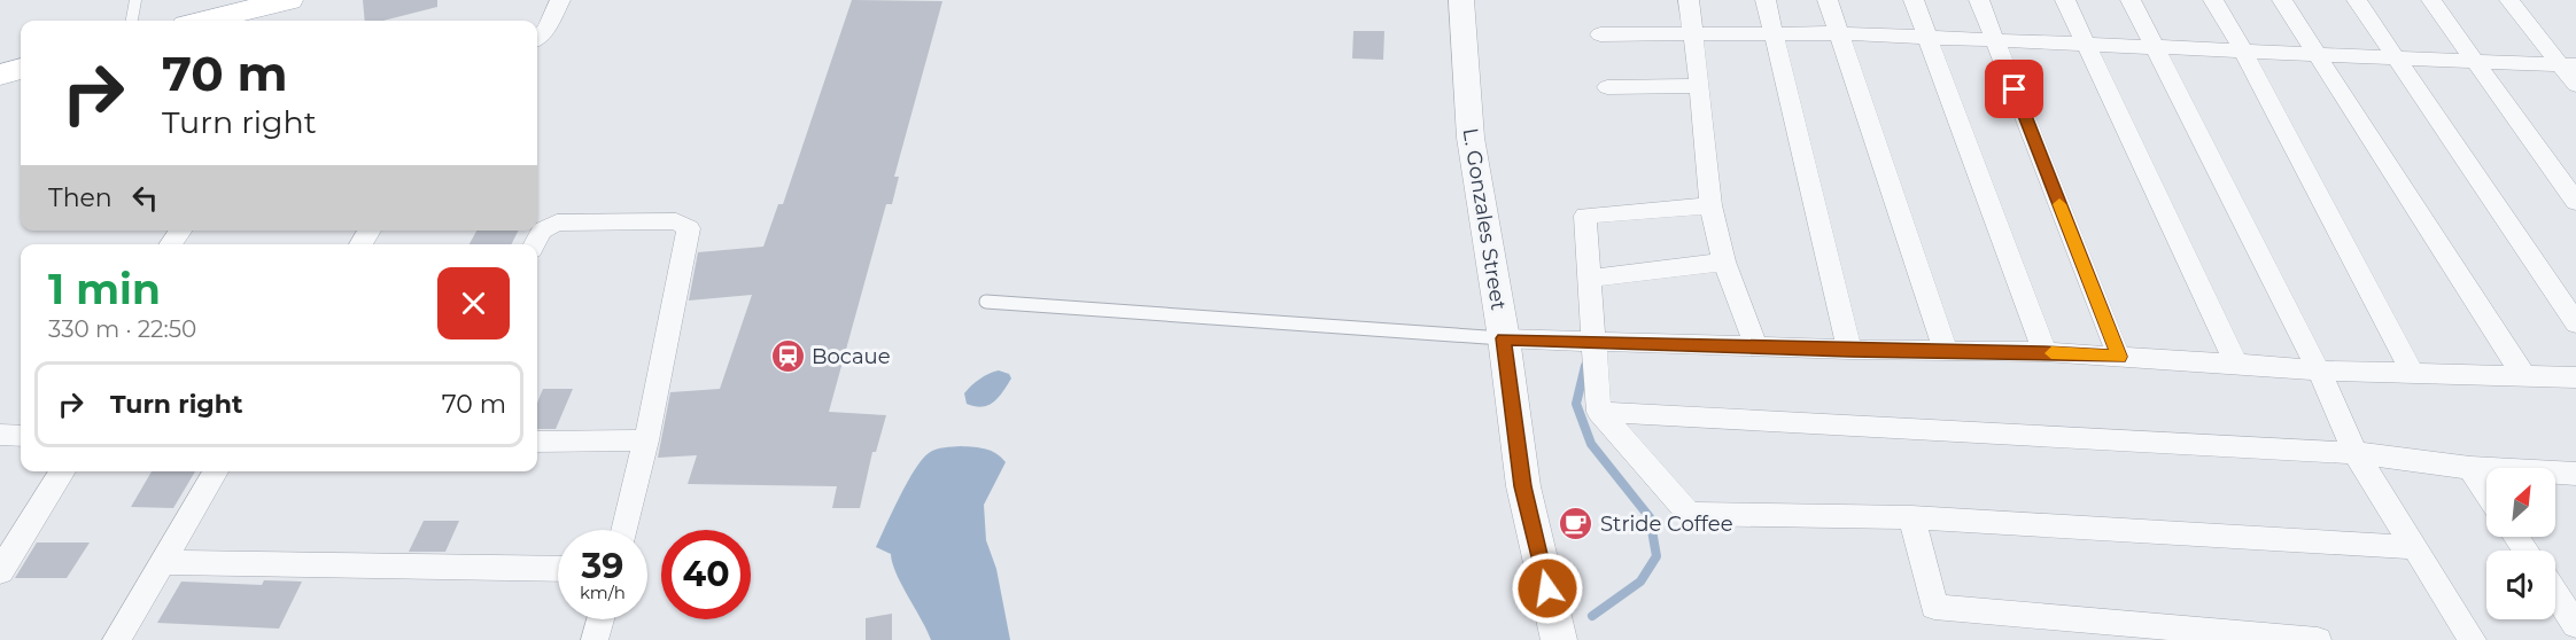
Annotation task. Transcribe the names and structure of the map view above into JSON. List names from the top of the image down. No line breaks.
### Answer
{"streets":{"street":["L. Gonzales Street"]},"places":{"station":["Bocaue"],"cafe":["Stride Coffee"]},"north":"top right","page":{"turn":["70 m","Turn right"],"then":"Then","heading":["1 min","330 m · 22:50"],"list":[{"name":"Turn right","value":"70 m"}],"speed":"39 km/h","limit":"40"}}
